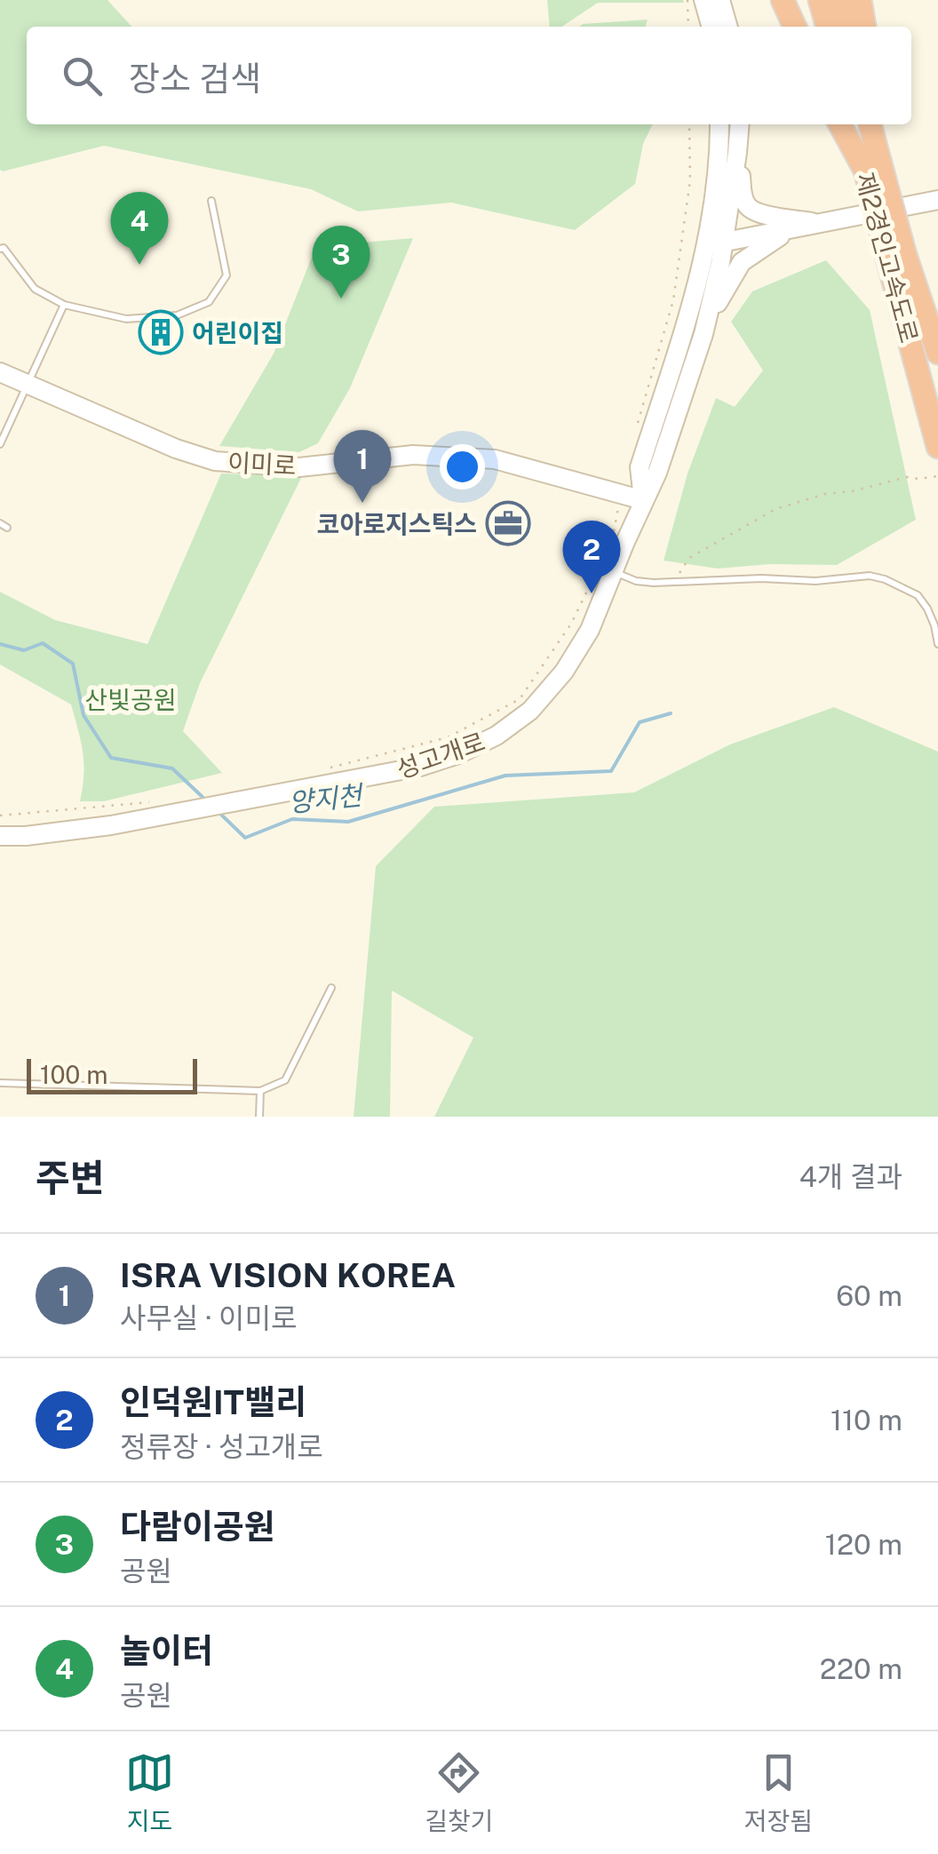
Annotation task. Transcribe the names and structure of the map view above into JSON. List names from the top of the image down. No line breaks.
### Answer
{"streets":{"highway":["제2경인고속도로"],"street":["이미로","성고개로"]},"crossings":[["이미로","성고개로"]],"water":["양지천"],"parks":["산빛공원"],"places":{"building":["어린이집"],"office":["코아로지스틱스"]},"scale_bar":"100 m","page":{"search":"장소 검색","pins":["4","3","1","2"],"scale":"100 m","heading":["주변","4개 결과"],"list":[{"mark":"1","name":"ISRA VISION KOREA","note":"사무실 · 이미로","value":"60 m"},{"mark":"2","name":"인덕원IT밸리","note":"정류장 · 성고개로","value":"110 m"},{"mark":"3","name":"다람이공원","note":"공원","value":"120 m"},{"mark":"4","name":"놀이터","note":"공원","value":"220 m"}],"nav":["지도","길찾기","저장됨"]}}
